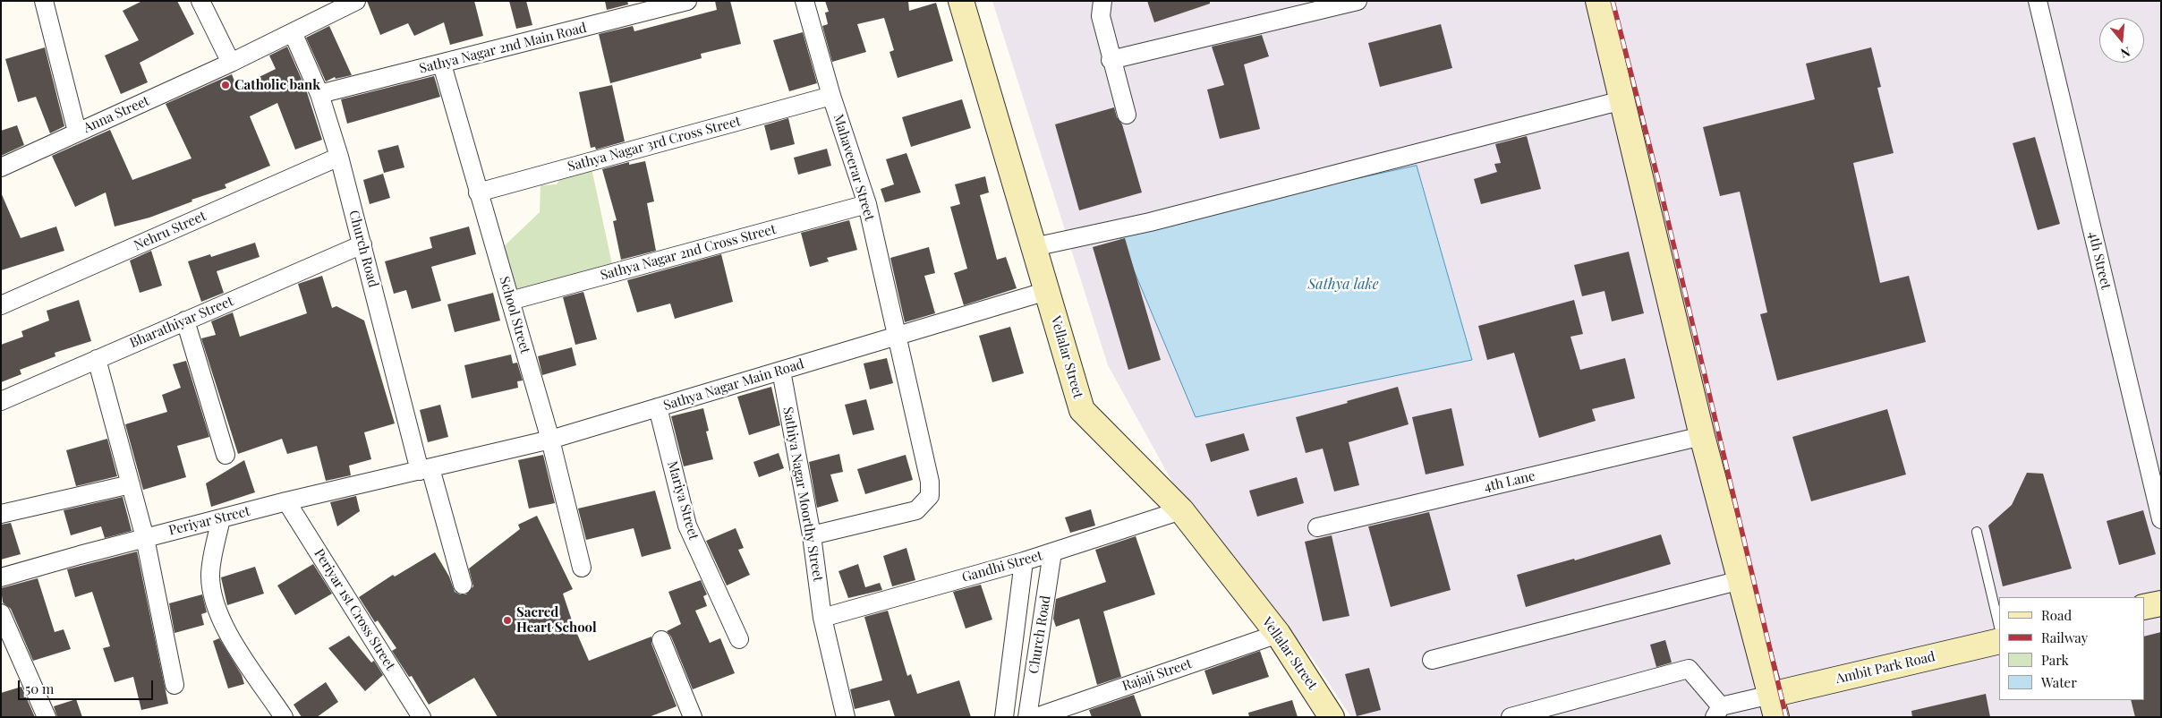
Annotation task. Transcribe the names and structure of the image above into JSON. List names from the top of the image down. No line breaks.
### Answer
{"streets":{"street":["Sathya Nagar 2nd Main Road","Anna Street","Sathya Nagar 3rd Cross Street","Mahaveerar Street","Nehru Street","Church Road","Sathya Nagar 2nd Cross Street","4th Street","School Street","Bharathiyar Street","Vellalar Street","Sathya Nagar Main Road","4th Lane","Sathiya Nagar Moorthy Street","Mariya Street","Periyar Street","Gandhi Street","Periyar 1st Cross Street","Ambit Park Road","Rajaji Street"]},"crossings":[["Sathya Nagar 2nd Main Road","Church Road"],["Sathya Nagar 2nd Main Road","School Street"],["Anna Street","Church Road"],["Sathya Nagar 3rd Cross Street","Mahaveerar Street"],["Sathya Nagar 3rd Cross Street","School Street"],["Mahaveerar Street","Sathya Nagar 2nd Cross Street"],["Mahaveerar Street","Sathya Nagar Main Road"],["Mahaveerar Street","Sathiya Nagar Moorthy Street"],["Nehru Street","Church Road"],["Church Road","Bharathiyar Street"],["Church Road","Sathya Nagar Main Road"],["Church Road","Periyar Street"],["Church Road","Gandhi Street"],["Sathya Nagar 2nd Cross Street","School Street"],["School Street","Sathya Nagar Main Road"],["Vellalar Street","Sathya Nagar Main Road"],["Vellalar Street","Gandhi Street"],["Vellalar Street","Rajaji Street"],["Sathya Nagar Main Road","Sathiya Nagar Moorthy Street"],["Sathya Nagar Main Road","Mariya Street"],["Sathya Nagar Main Road","Periyar Street"],["Sathiya Nagar Moorthy Street","Gandhi Street"],["Periyar Street","Periyar 1st Cross Street"]],"water":["Sathya lake"],"places":["Catholic bank","Sacred Heart School"],"legend":["Road","Railway","Park","Water"],"scale_bar":"50 m","north":"bottom"}
